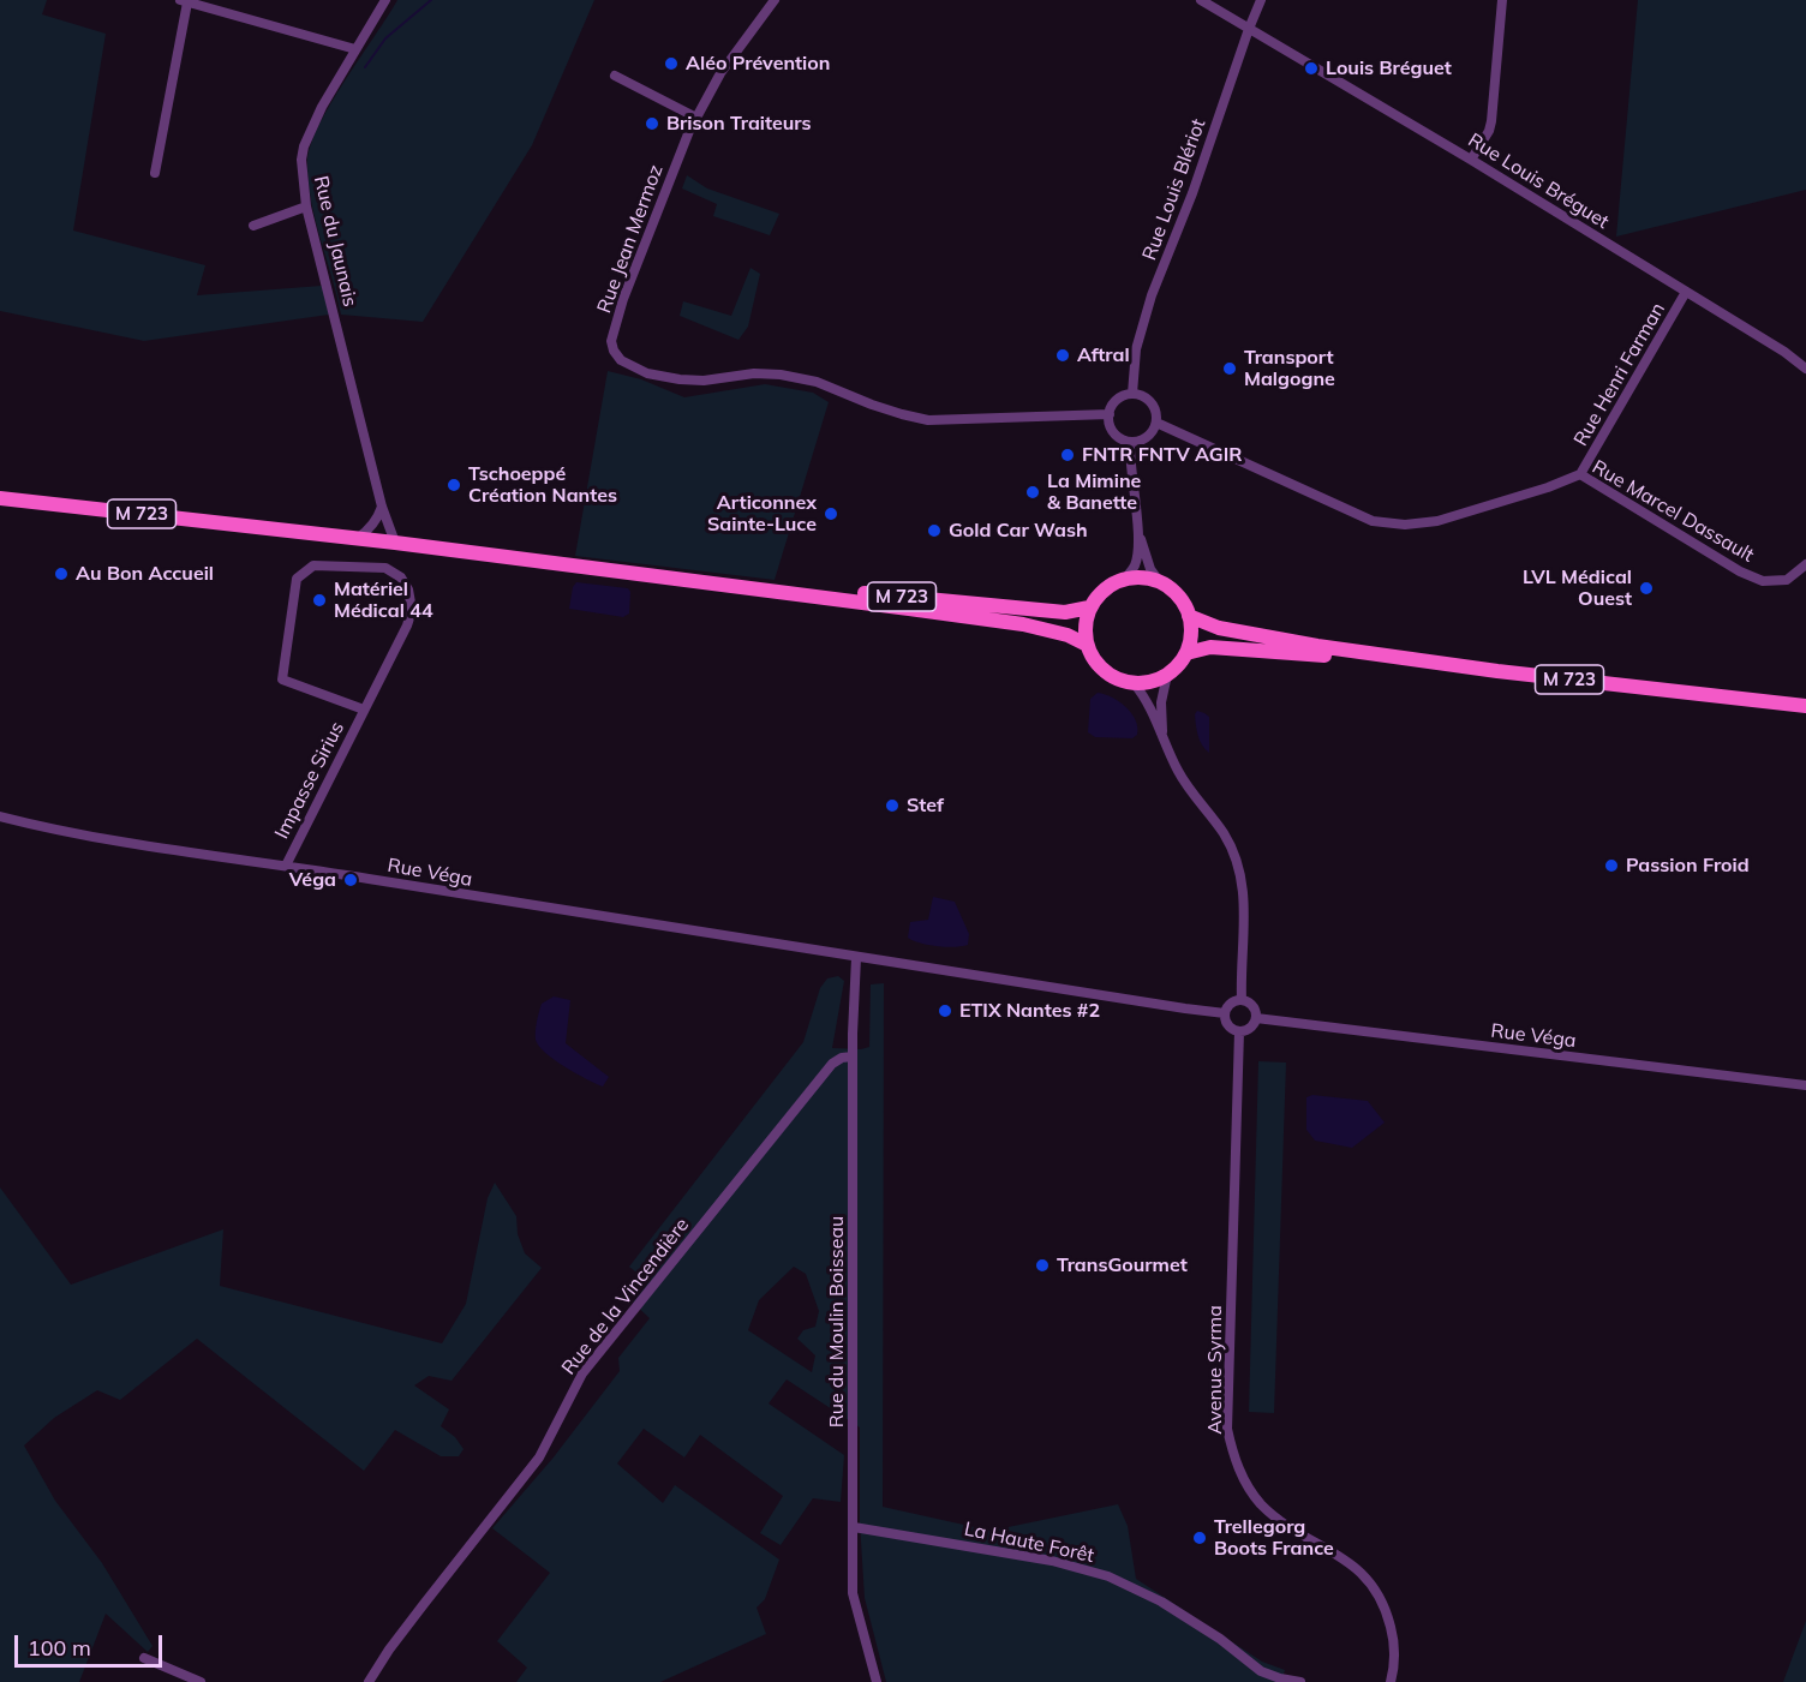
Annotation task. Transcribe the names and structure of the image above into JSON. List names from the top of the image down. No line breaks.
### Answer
{"streets":{"main road":["M 723"],"street":["Rue Louis Bréguet","Rue Louis Blériot","Rue Jean Mermoz","Rue du Jaunais","Rue Henri Farman","Rue Marcel Dassault","Impasse Sirius","Rue Véga","Rue de la Vincendière","Rue du Moulin Boisseau","Avenue Syrma","La Haute Forêt"]},"crossings":[["Rue Louis Bréguet","Rue Louis Blériot"],["Rue Louis Bréguet","Rue Henri Farman"],["Rue Louis Blériot","Rue Jean Mermoz"],["Rue Louis Blériot","Rue Marcel Dassault"],["Rue Jean Mermoz","Rue Marcel Dassault"],["Rue du Jaunais","M 723"],["Rue Henri Farman","Rue Marcel Dassault"],["Impasse Sirius","Rue Véga"],["Rue Véga","Rue du Moulin Boisseau"],["Rue Véga","Avenue Syrma"],["Rue de la Vincendière","Rue du Moulin Boisseau"],["Rue du Moulin Boisseau","La Haute Forêt"]],"places":["Aléo Prévention","Louis Bréguet","Brison Traiteurs","Aftral","Transport Malgogne","FNTR FNTV AGIR","Tschoeppé Création Nantes","La Mimine & Banette","Articonnex Sainte-Luce","Gold Car Wash","Au Bon Accueil","LVL Médical Ouest","Matériel Médical 44","Stef","Passion Froid","Véga","ETIX Nantes #2","TransGourmet","Trellegorg Boots France"],"scale_bar":"100 m"}
